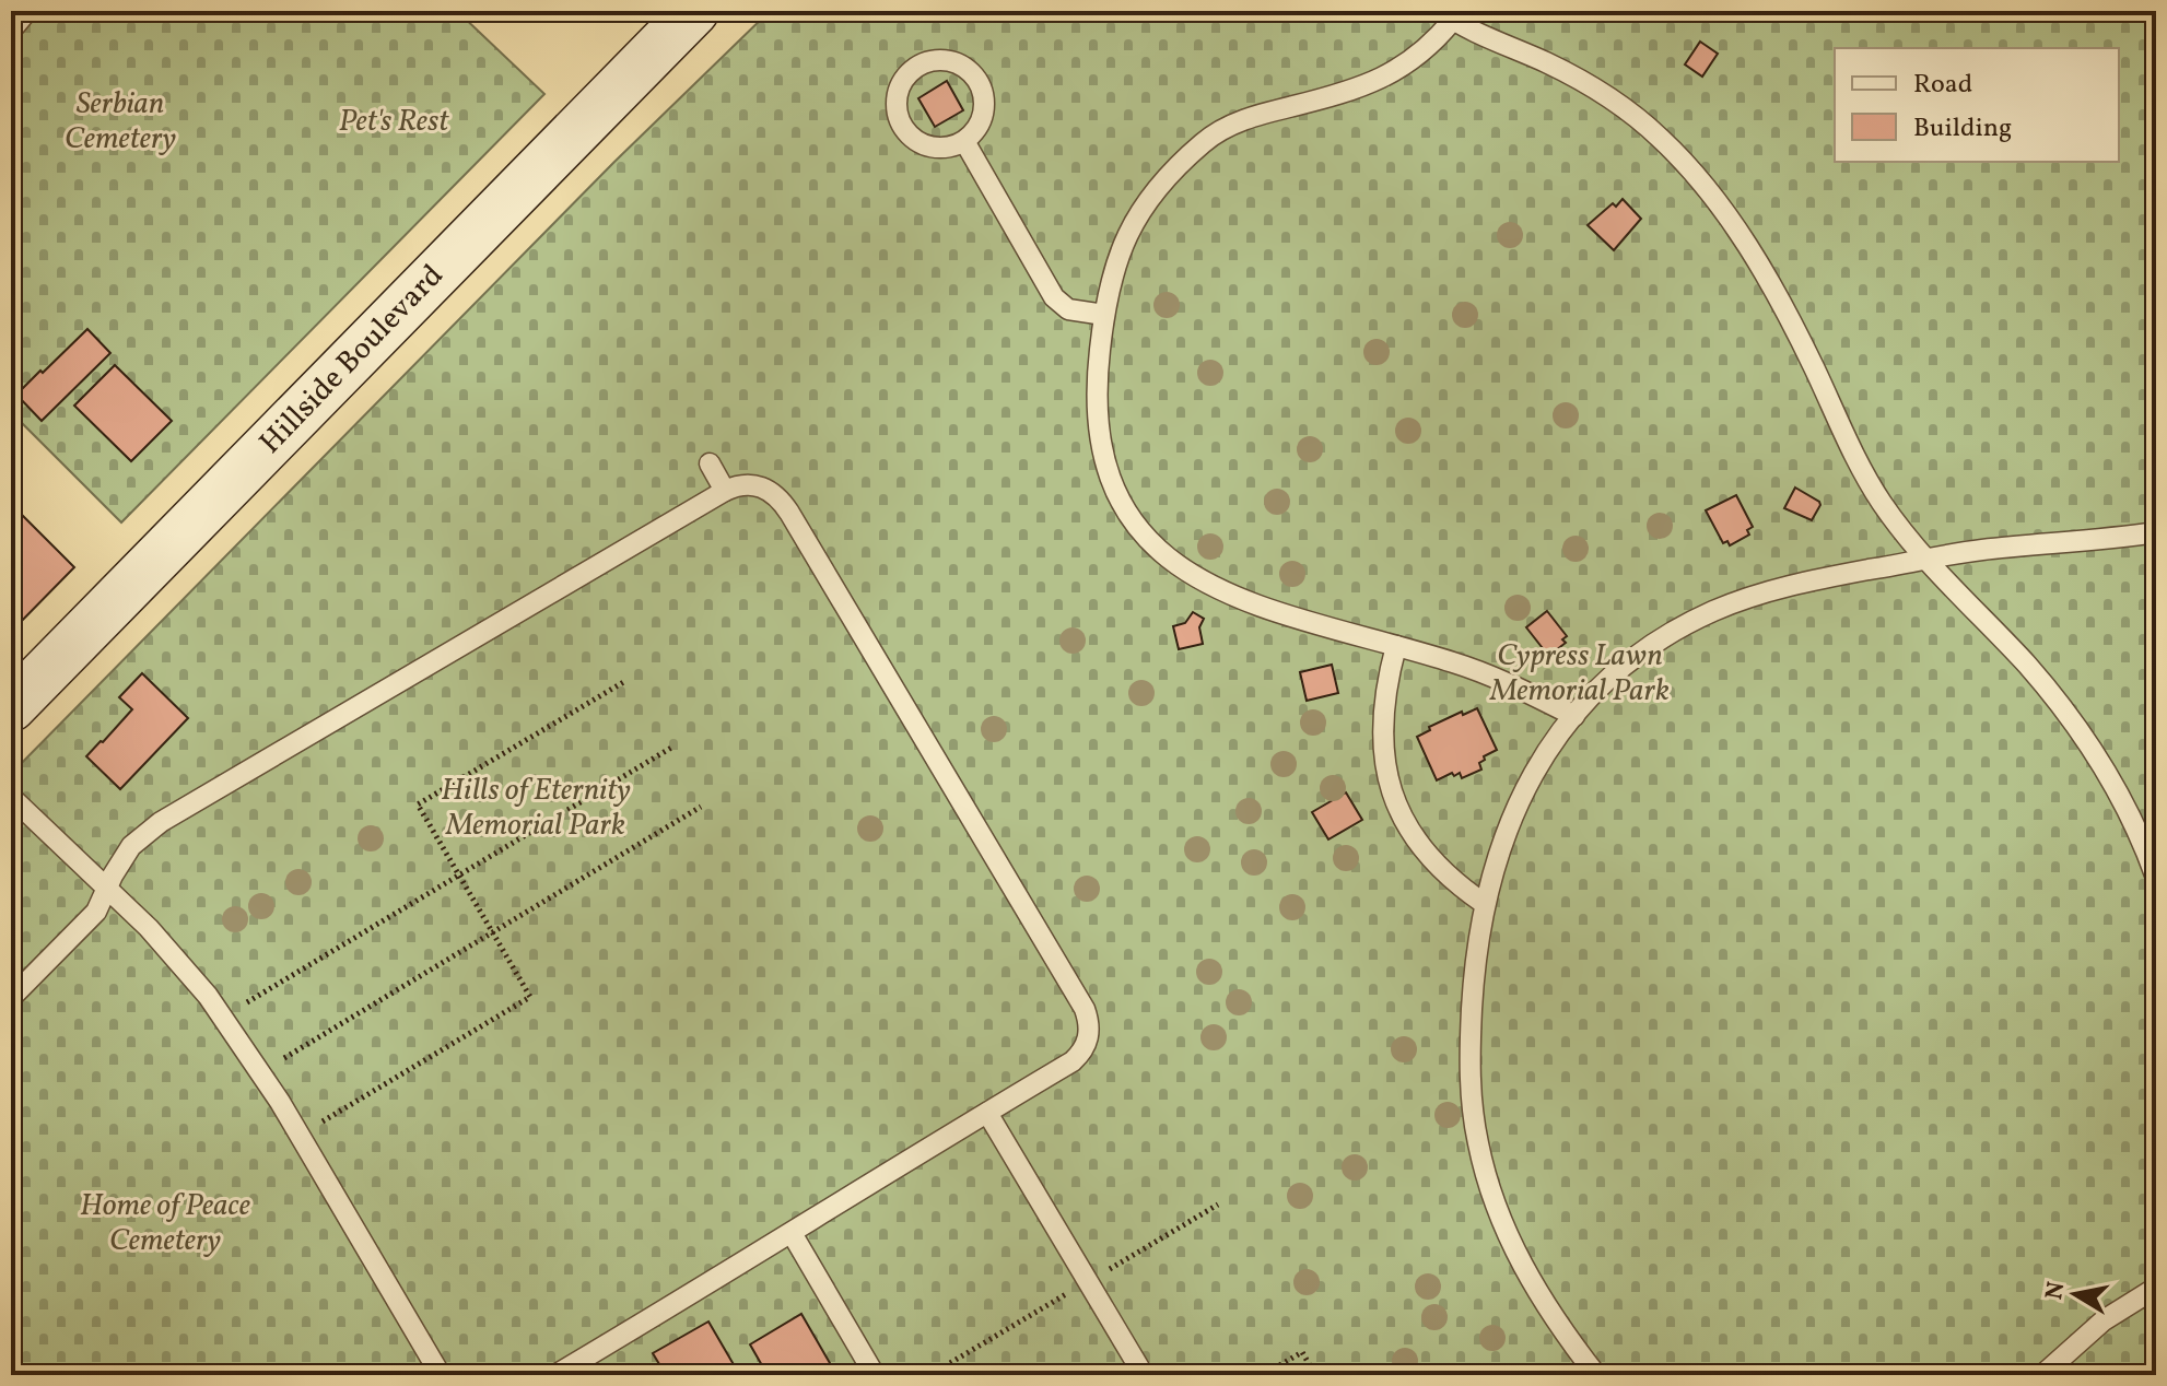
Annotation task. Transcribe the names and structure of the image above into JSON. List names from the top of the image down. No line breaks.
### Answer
{"streets":{"main road":["Hillside Boulevard"]},"parks":["Serbian Cemetery","Pet's Rest","Cypress Lawn Memorial Park","Hills of Eternity Memorial Park","Home of Peace Cemetery"],"legend":["Road","Building"],"north":"left"}
